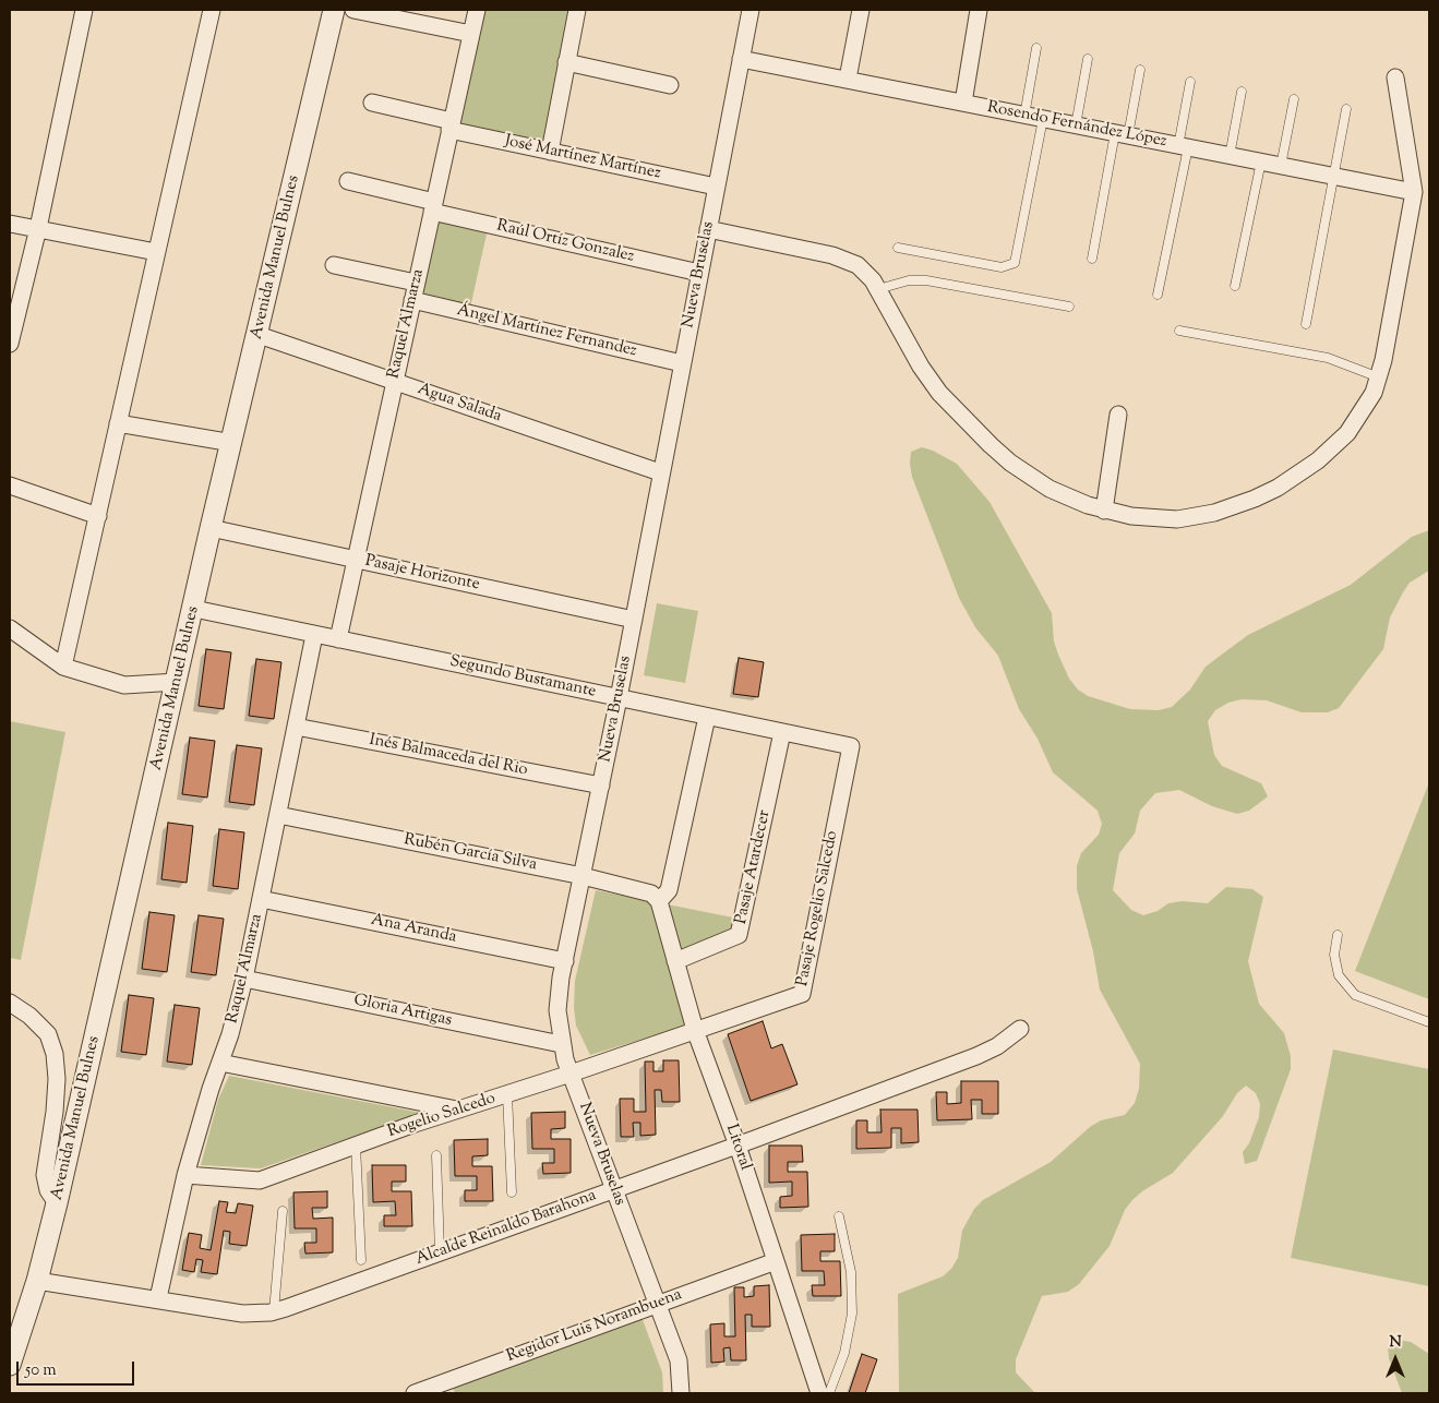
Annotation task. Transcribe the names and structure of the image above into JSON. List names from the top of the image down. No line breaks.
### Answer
{"streets":{"street":["Rosendo Fernández López","José Martínez Martínez","Raúl Ortíz Gonzalez","Avenida Manuel Bulnes","Nueva Bruselas","Raquel Almarza","Ángel Martínez Fernandez","Agua Salada","Pasaje Horizonte","Segundo Bustamante","Inés Balmaceda del Rio","Rubén García Silva","Pasaje Atardecer","Pasaje Rogelio Salcedo","Ana Aranda","Gloria Artigas","Rogelio Salcedo","Litoral","Alcalde Reinaldo Barahona","Regidor Luis Norambuena"]},"crossings":[["Rosendo Fernández López","Nueva Bruselas"],["José Martínez Martínez","Nueva Bruselas"],["José Martínez Martínez","Raquel Almarza"],["Raúl Ortíz Gonzalez","Nueva Bruselas"],["Raúl Ortíz Gonzalez","Raquel Almarza"],["Avenida Manuel Bulnes","Agua Salada"],["Avenida Manuel Bulnes","Pasaje Horizonte"],["Avenida Manuel Bulnes","Segundo Bustamante"],["Avenida Manuel Bulnes","Alcalde Reinaldo Barahona"],["Nueva Bruselas","Ángel Martínez Fernandez"],["Nueva Bruselas","Agua Salada"],["Nueva Bruselas","Pasaje Horizonte"],["Nueva Bruselas","Segundo Bustamante"],["Nueva Bruselas","Inés Balmaceda del Rio"],["Nueva Bruselas","Rubén García Silva"],["Nueva Bruselas","Ana Aranda"],["Nueva Bruselas","Gloria Artigas"],["Nueva Bruselas","Rogelio Salcedo"],["Nueva Bruselas","Alcalde Reinaldo Barahona"],["Nueva Bruselas","Regidor Luis Norambuena"],["Raquel Almarza","Ángel Martínez Fernandez"],["Raquel Almarza","Agua Salada"],["Raquel Almarza","Pasaje Horizonte"],["Raquel Almarza","Segundo Bustamante"],["Raquel Almarza","Inés Balmaceda del Rio"],["Raquel Almarza","Rubén García Silva"],["Raquel Almarza","Ana Aranda"],["Raquel Almarza","Gloria Artigas"],["Raquel Almarza","Rogelio Salcedo"],["Raquel Almarza","Alcalde Reinaldo Barahona"],["Segundo Bustamante","Pasaje Atardecer"],["Segundo Bustamante","Pasaje Rogelio Salcedo"],["Rubén García Silva","Litoral"],["Pasaje Atardecer","Litoral"],["Pasaje Rogelio Salcedo","Rogelio Salcedo"],["Pasaje Rogelio Salcedo","Litoral"],["Rogelio Salcedo","Litoral"],["Litoral","Alcalde Reinaldo Barahona"],["Litoral","Regidor Luis Norambuena"]],"scale_bar":"50 m","north":"top"}
